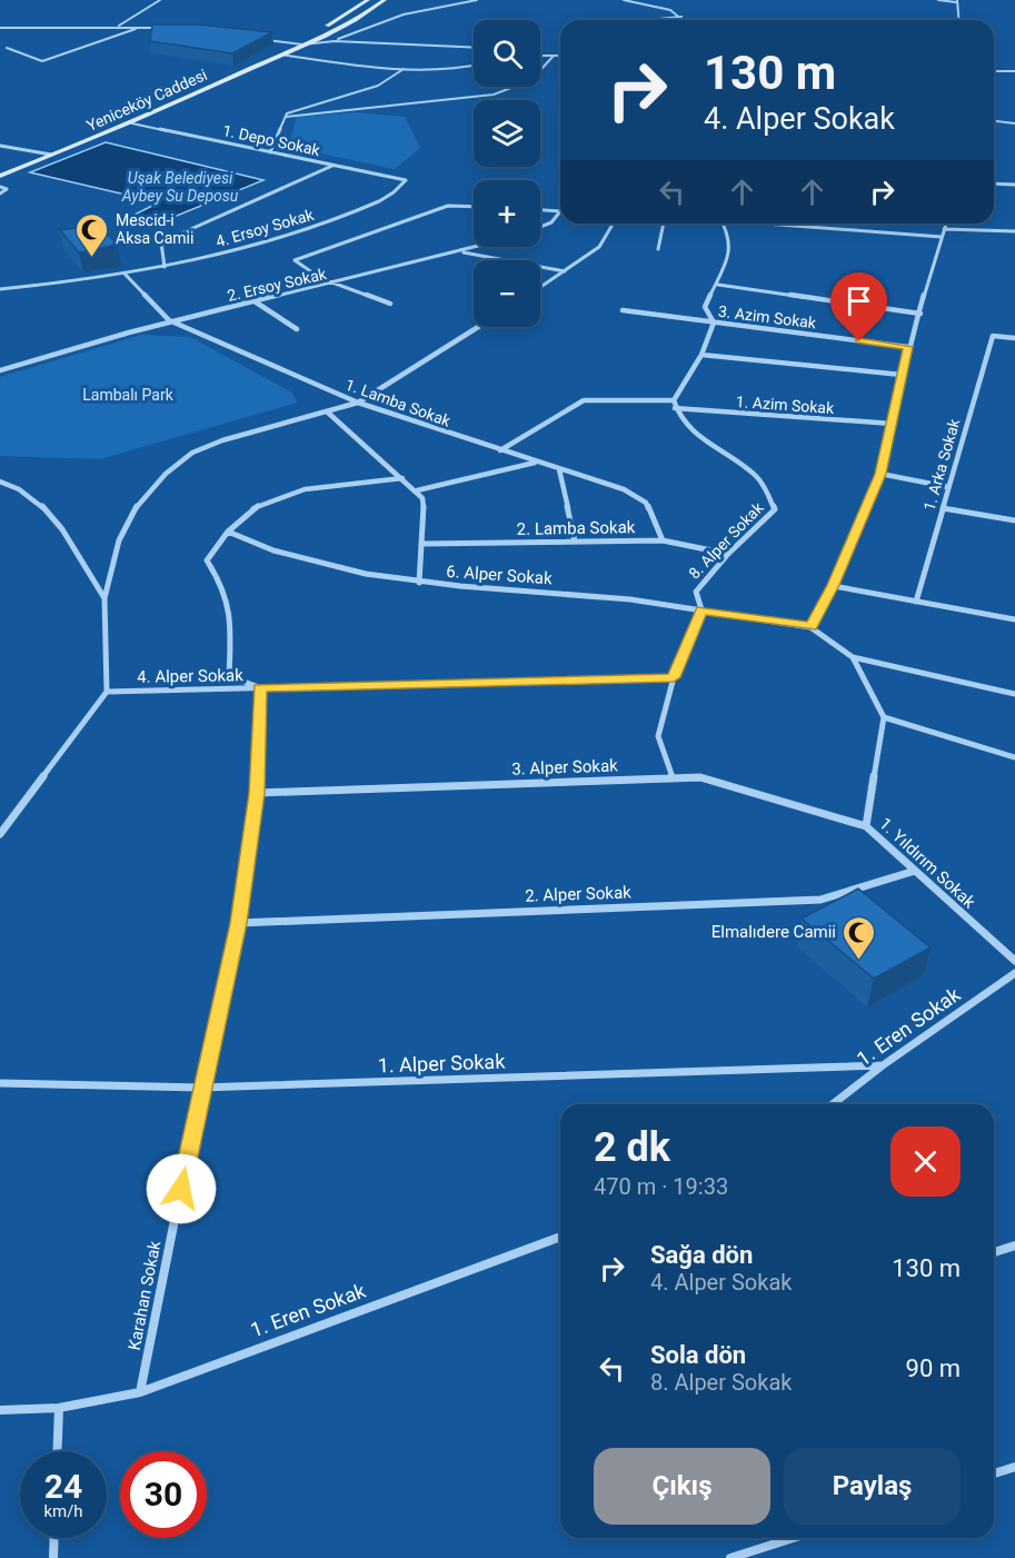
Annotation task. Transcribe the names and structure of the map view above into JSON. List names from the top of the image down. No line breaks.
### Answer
{"streets":{"street":["Yeniceköy Caddesi","1. Depo Sokak","4. Ersoy Sokak","2. Ersoy Sokak","3. Azim Sokak","1. Lamba Sokak","1. Azim Sokak","1. Arka Sokak","2. Lamba Sokak","8. Alper Sokak","6. Alper Sokak","4. Alper Sokak","3. Alper Sokak","1. Yıldırım Sokak","2. Alper Sokak","1. Eren Sokak","1. Alper Sokak","Karahan Sokak"]},"crossings":[["Yeniceköy Caddesi","1. Depo Sokak"],["1. Depo Sokak","4. Ersoy Sokak"],["4. Ersoy Sokak","1. Lamba Sokak"],["2. Ersoy Sokak","1. Lamba Sokak"],["1. Lamba Sokak","2. Lamba Sokak"],["1. Azim Sokak","8. Alper Sokak"],["2. Lamba Sokak","8. Alper Sokak"],["8. Alper Sokak","6. Alper Sokak"],["8. Alper Sokak","4. Alper Sokak"],["8. Alper Sokak","3. Alper Sokak"],["4. Alper Sokak","Karahan Sokak"],["3. Alper Sokak","1. Yıldırım Sokak"],["3. Alper Sokak","Karahan Sokak"],["1. Yıldırım Sokak","2. Alper Sokak"],["2. Alper Sokak","Karahan Sokak"],["1. Eren Sokak","1. Alper Sokak"],["1. Eren Sokak","Karahan Sokak"],["1. Alper Sokak","Karahan Sokak"]],"water":["Uşak Belediyesi Aybey Su Deposu"],"parks":["Lambalı Park"],"places":{"mosque":["Mescid-i Aksa Camii","Elmalıdere Camii"]},"page":{"map_buttons":["+","−"],"turn":["130 m","4. Alper Sokak"],"heading":["2 dk","470 m · 19:33"],"list":[{"name":"Sağa dön","note":"4. Alper Sokak","value":"130 m"},{"name":"Sola dön","note":"8. Alper Sokak","value":"90 m"}],"buttons":["Çıkış","Paylaş"],"speed":"24 km/h","limit":"30"}}
